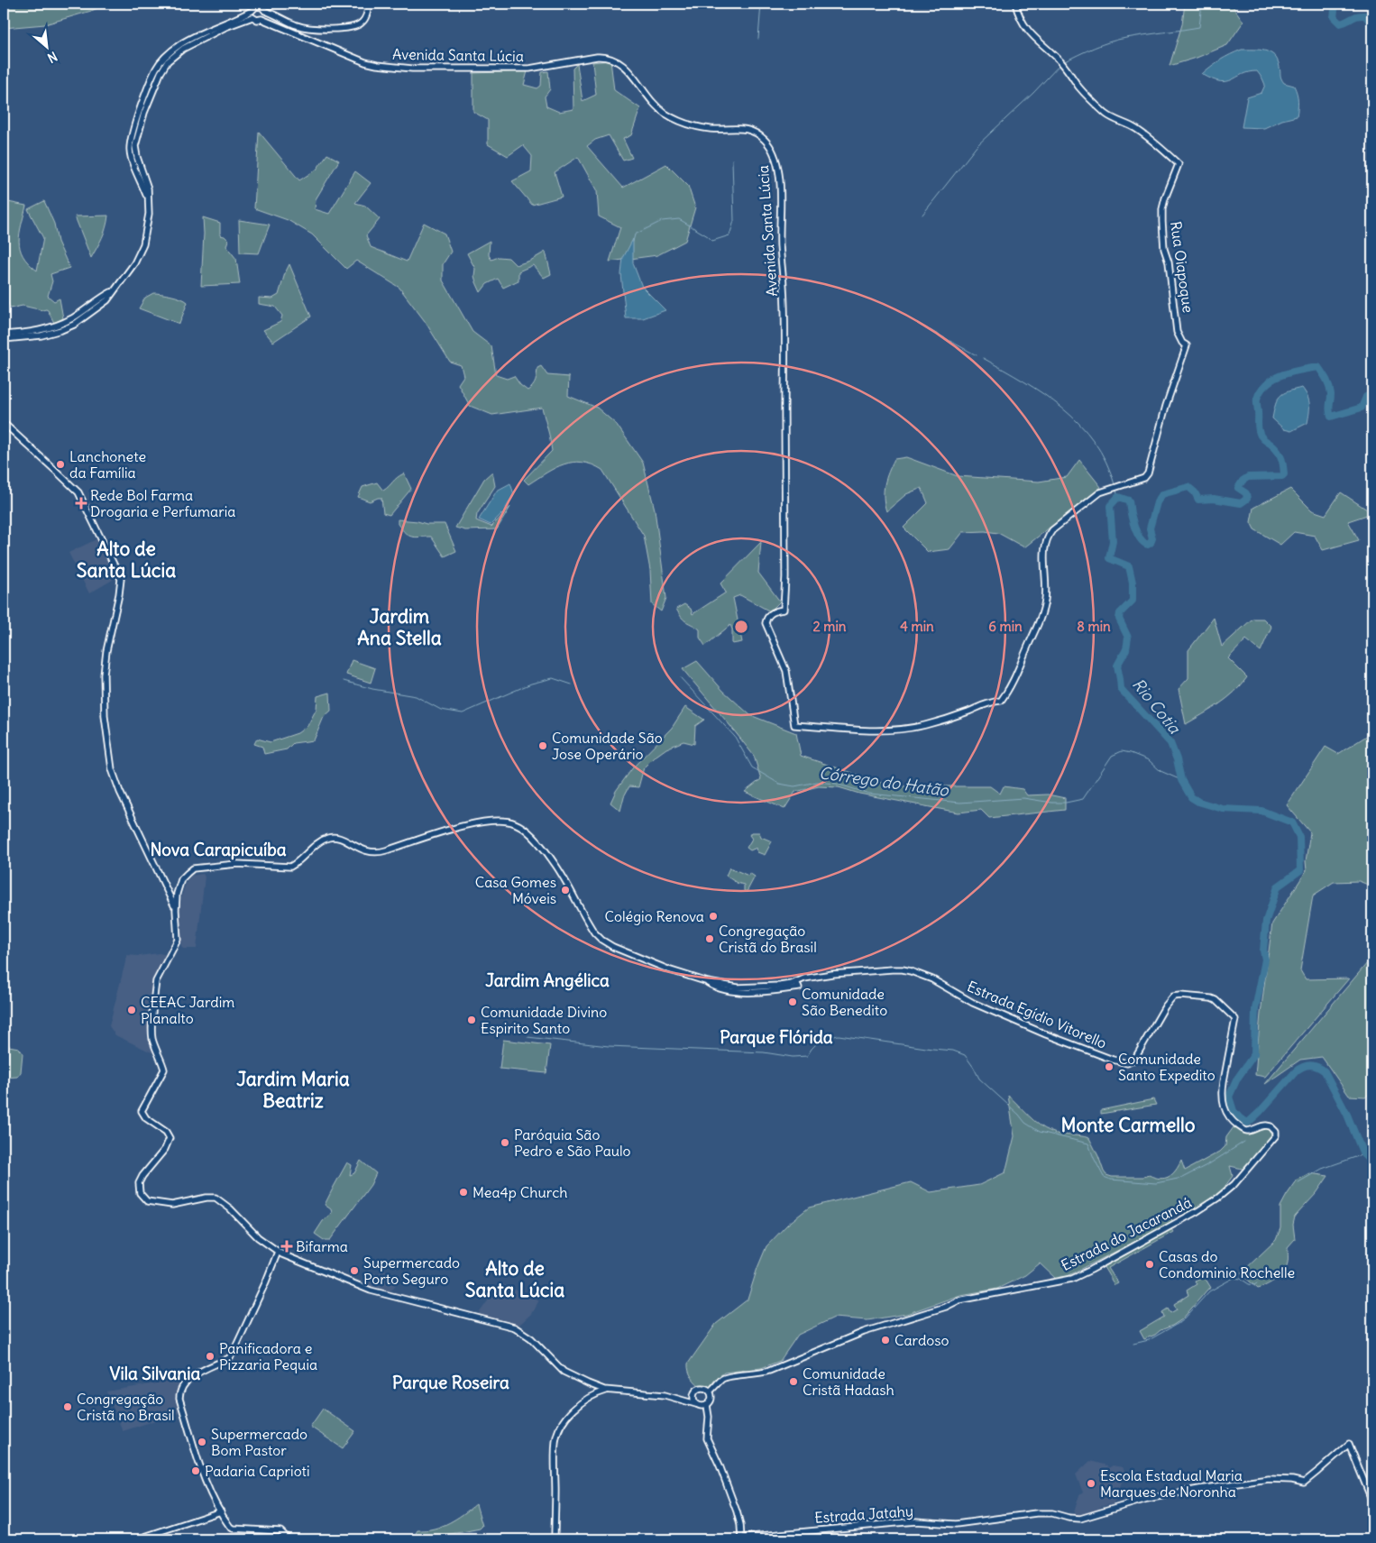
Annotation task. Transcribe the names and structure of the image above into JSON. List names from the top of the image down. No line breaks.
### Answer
{"streets":{"street":["Avenida Santa Lúcia","Rua Oiapoque","Estrada Egídio Vitorello","Estrada do Jacarandá","Estrada Jatahy"]},"crossings":[["Avenida Santa Lúcia","Rua Oiapoque"],["Estrada Egídio Vitorello","Estrada do Jacarandá"]],"districts":["Alto de Santa Lúcia","Jardim Ana Stella","Nova Carapicuíba","Jardim Angélica","Parque Flórida","Jardim Maria Beatriz","Monte Carmello","Alto de Santa Lúcia","Vila Silvania","Parque Roseira"],"water":["Rio Cotia","Córrego do Hatão"],"places":{"other":["Lanchonete da Família","Comunidade São Jose Operário","Casa Gomes Móveis","Colégio Renova","Congregação Cristã do Brasil","Comunidade São Benedito","CEEAC Jardim Planalto","Comunidade Divino Espirito Santo","Comunidade Santo Expedito","Paróquia São Pedro e São Paulo","Mea4p Church","Casas do Condominio Rochelle","Supermercado Porto Seguro","Cardoso","Panificadora e Pizzaria Pequia","Comunidade Cristã Hadash","Congregação Cristã no Brasil","Supermercado Bom Pastor","Padaria Caprioti","Escola Estadual Maria Marques de Noronha"],"health":["Rede Bol Farma Drogaria e Perfumaria","Bifarma"]},"north":"bottom right","rings":["2 min","4 min","6 min","8 min"]}
